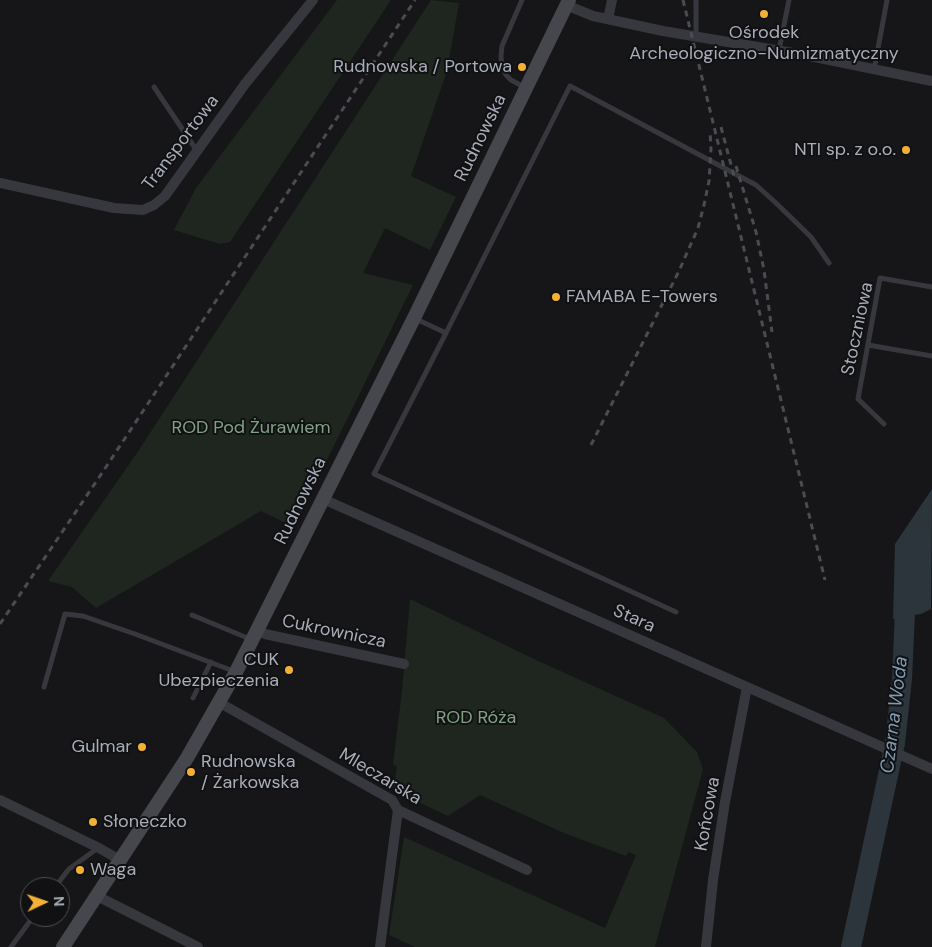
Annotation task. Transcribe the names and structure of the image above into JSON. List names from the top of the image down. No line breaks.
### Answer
{"streets":{"main road":["Rudnowska"],"street":["Transportowa","Stara","Cukrownicza","Mleczarska","Końcowa"],"lane":["Stoczniowa"]},"crossings":[["Rudnowska","Stara"],["Rudnowska","Cukrownicza"],["Rudnowska","Mleczarska"],["Stara","Końcowa"]],"water":["Czarna Woda"],"parks":["ROD Pod Żurawiem","ROD Róża"],"places":["Ośrodek Archeologiczno-Numizmatyczny","Rudnowska / Portowa","NTI sp. z o.o.","FAMABA E-Towers","CUK Ubezpieczenia","Gulmar","Rudnowska / Żarkowska","Słoneczko","Waga"],"north":"right"}
